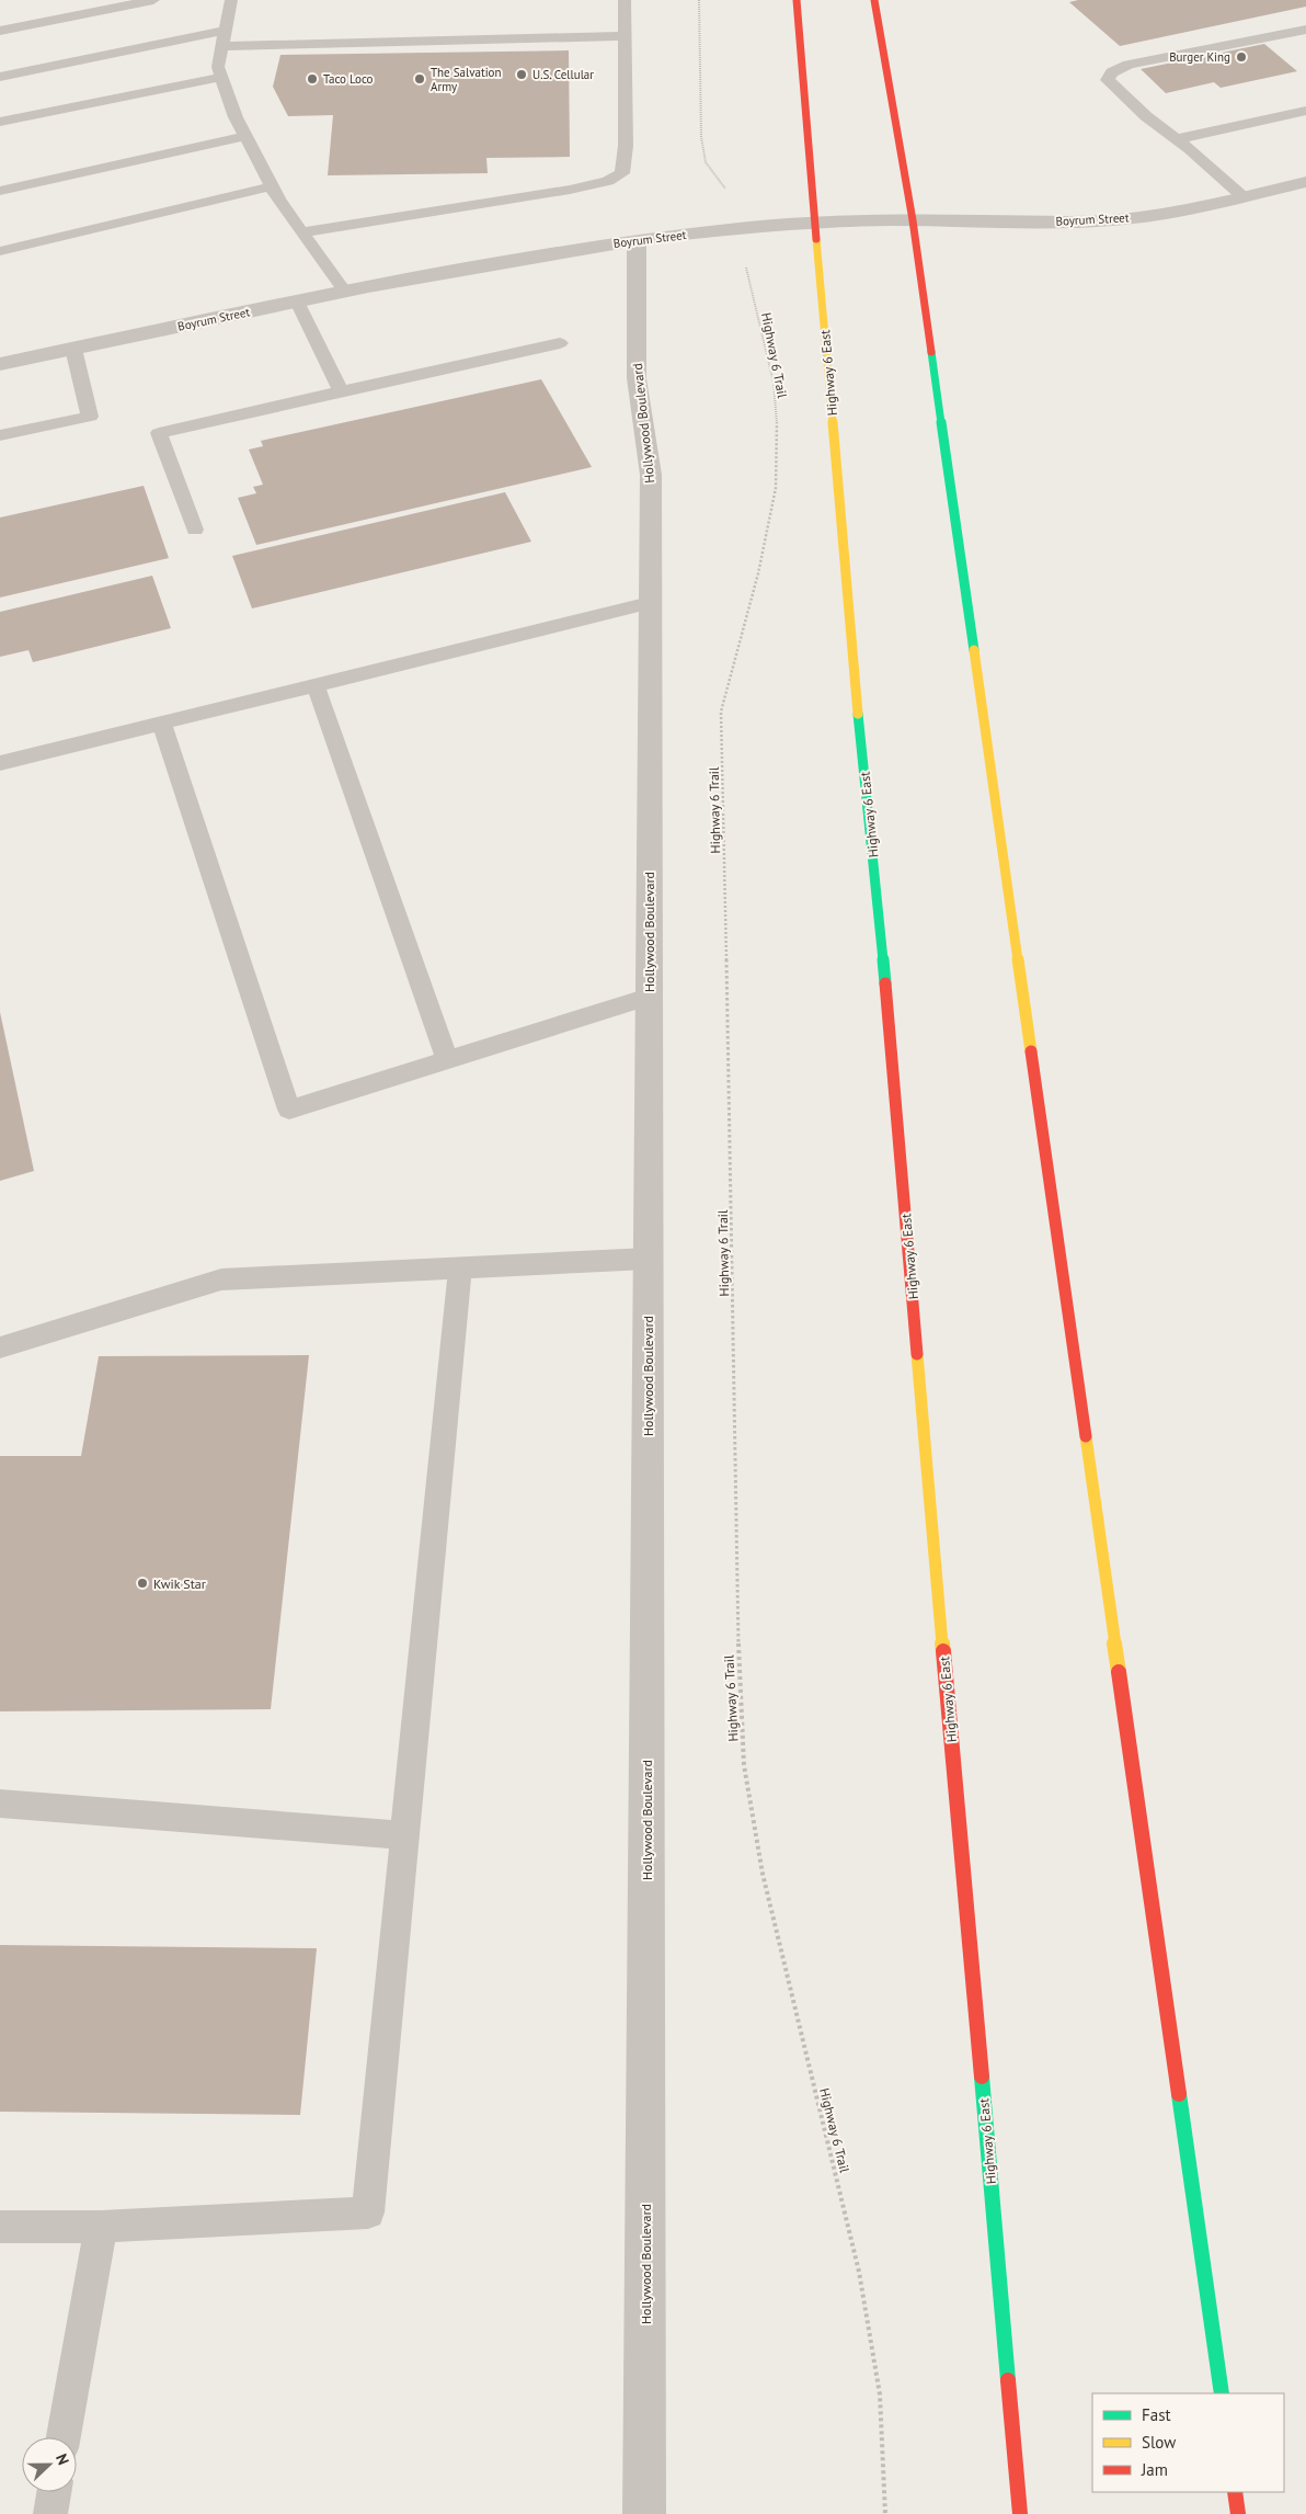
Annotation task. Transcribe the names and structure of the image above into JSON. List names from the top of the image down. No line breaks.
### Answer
{"streets":{"main road":["Highway 6 East"],"street":["Boyrum Street","Hollywood Boulevard"],"path":["Highway 6 Trail"]},"crossings":[["Boyrum Street","Highway 6 Trail"],["Boyrum Street","Highway 6 East"],["Boyrum Street","Hollywood Boulevard"]],"places":["Burger King","U.S. Cellular","Taco Loco","The Salvation Army","Kwik Star"],"legend":["Fast","Slow","Jam"],"north":"right"}
